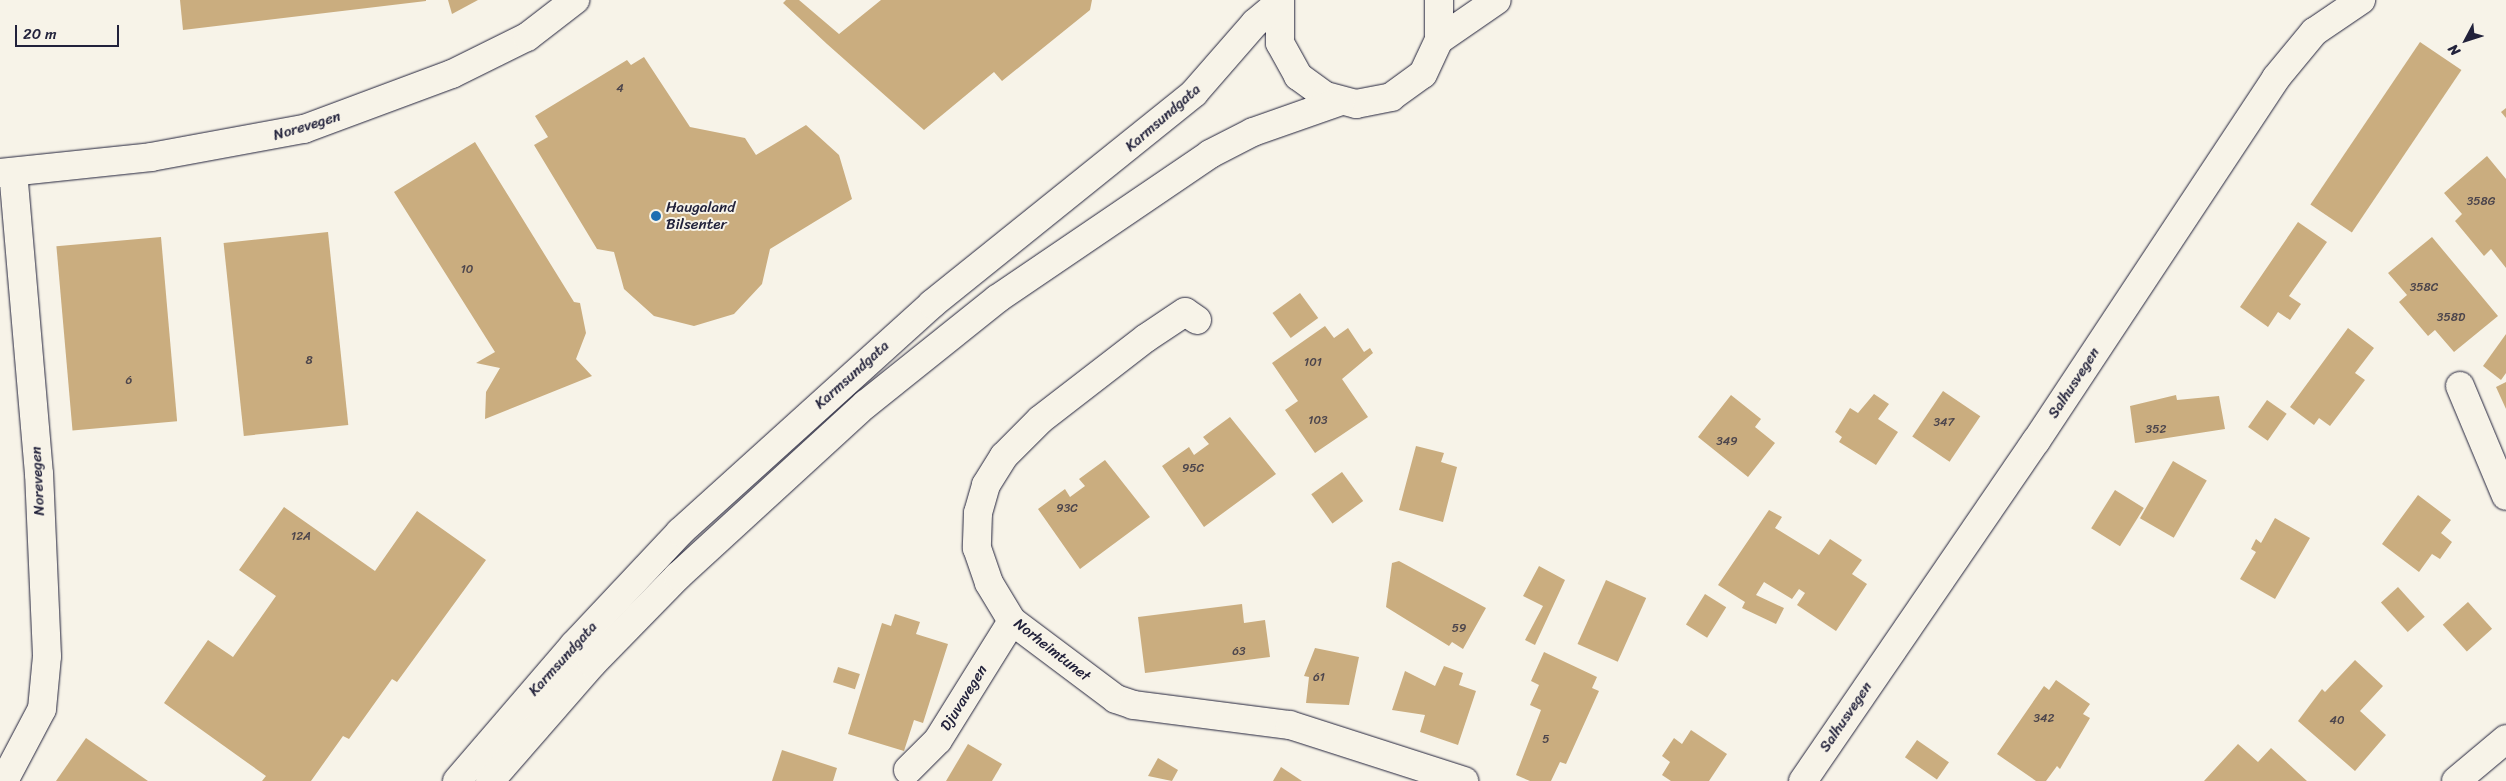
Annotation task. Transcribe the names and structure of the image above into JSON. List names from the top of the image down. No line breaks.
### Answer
{"streets":{"main road":["Karmsundgata","Norevegen","Salhusvegen","Norheimtunet","Djuvavegen"]},"crossings":[["Norheimtunet","Djuvavegen"]],"places":["Haugaland Bilsenter"],"house_numbers":["4","358G","10","358C","358D","8","101","6","103","347","352","349","95C","93C","12A","59","63","61","342","40","5"],"scale_bar":"20 m","north":"bottom left"}
